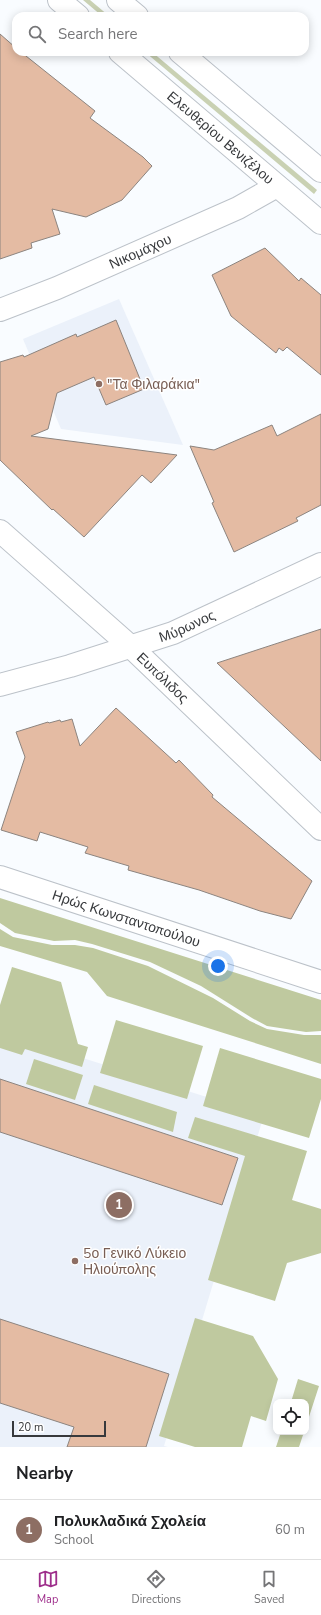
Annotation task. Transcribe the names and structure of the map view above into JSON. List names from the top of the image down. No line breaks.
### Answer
{"streets":{"street":["Ελευθερίου Βενιζέλου","Νικομάχου","Μύρωνος","Ευπόλιδος","Ηρώς Κωνσταντοπούλου"]},"crossings":[["Ελευθερίου Βενιζέλου","Νικομάχου"],["Μύρωνος","Ευπόλιδος"]],"places":["\"Τα Φιλαράκια\"","5ο Γενικό Λύκειο Ηλιούπολης"],"scale_bar":"20 m","page":{"search":"Search here","pins":"1","scale":"20 m","heading":"Nearby","list":[{"mark":"1","name":"Πολυκλαδικά Σχολεία","note":"School","value":"60 m"}],"nav":["Map","Directions","Saved"]}}
